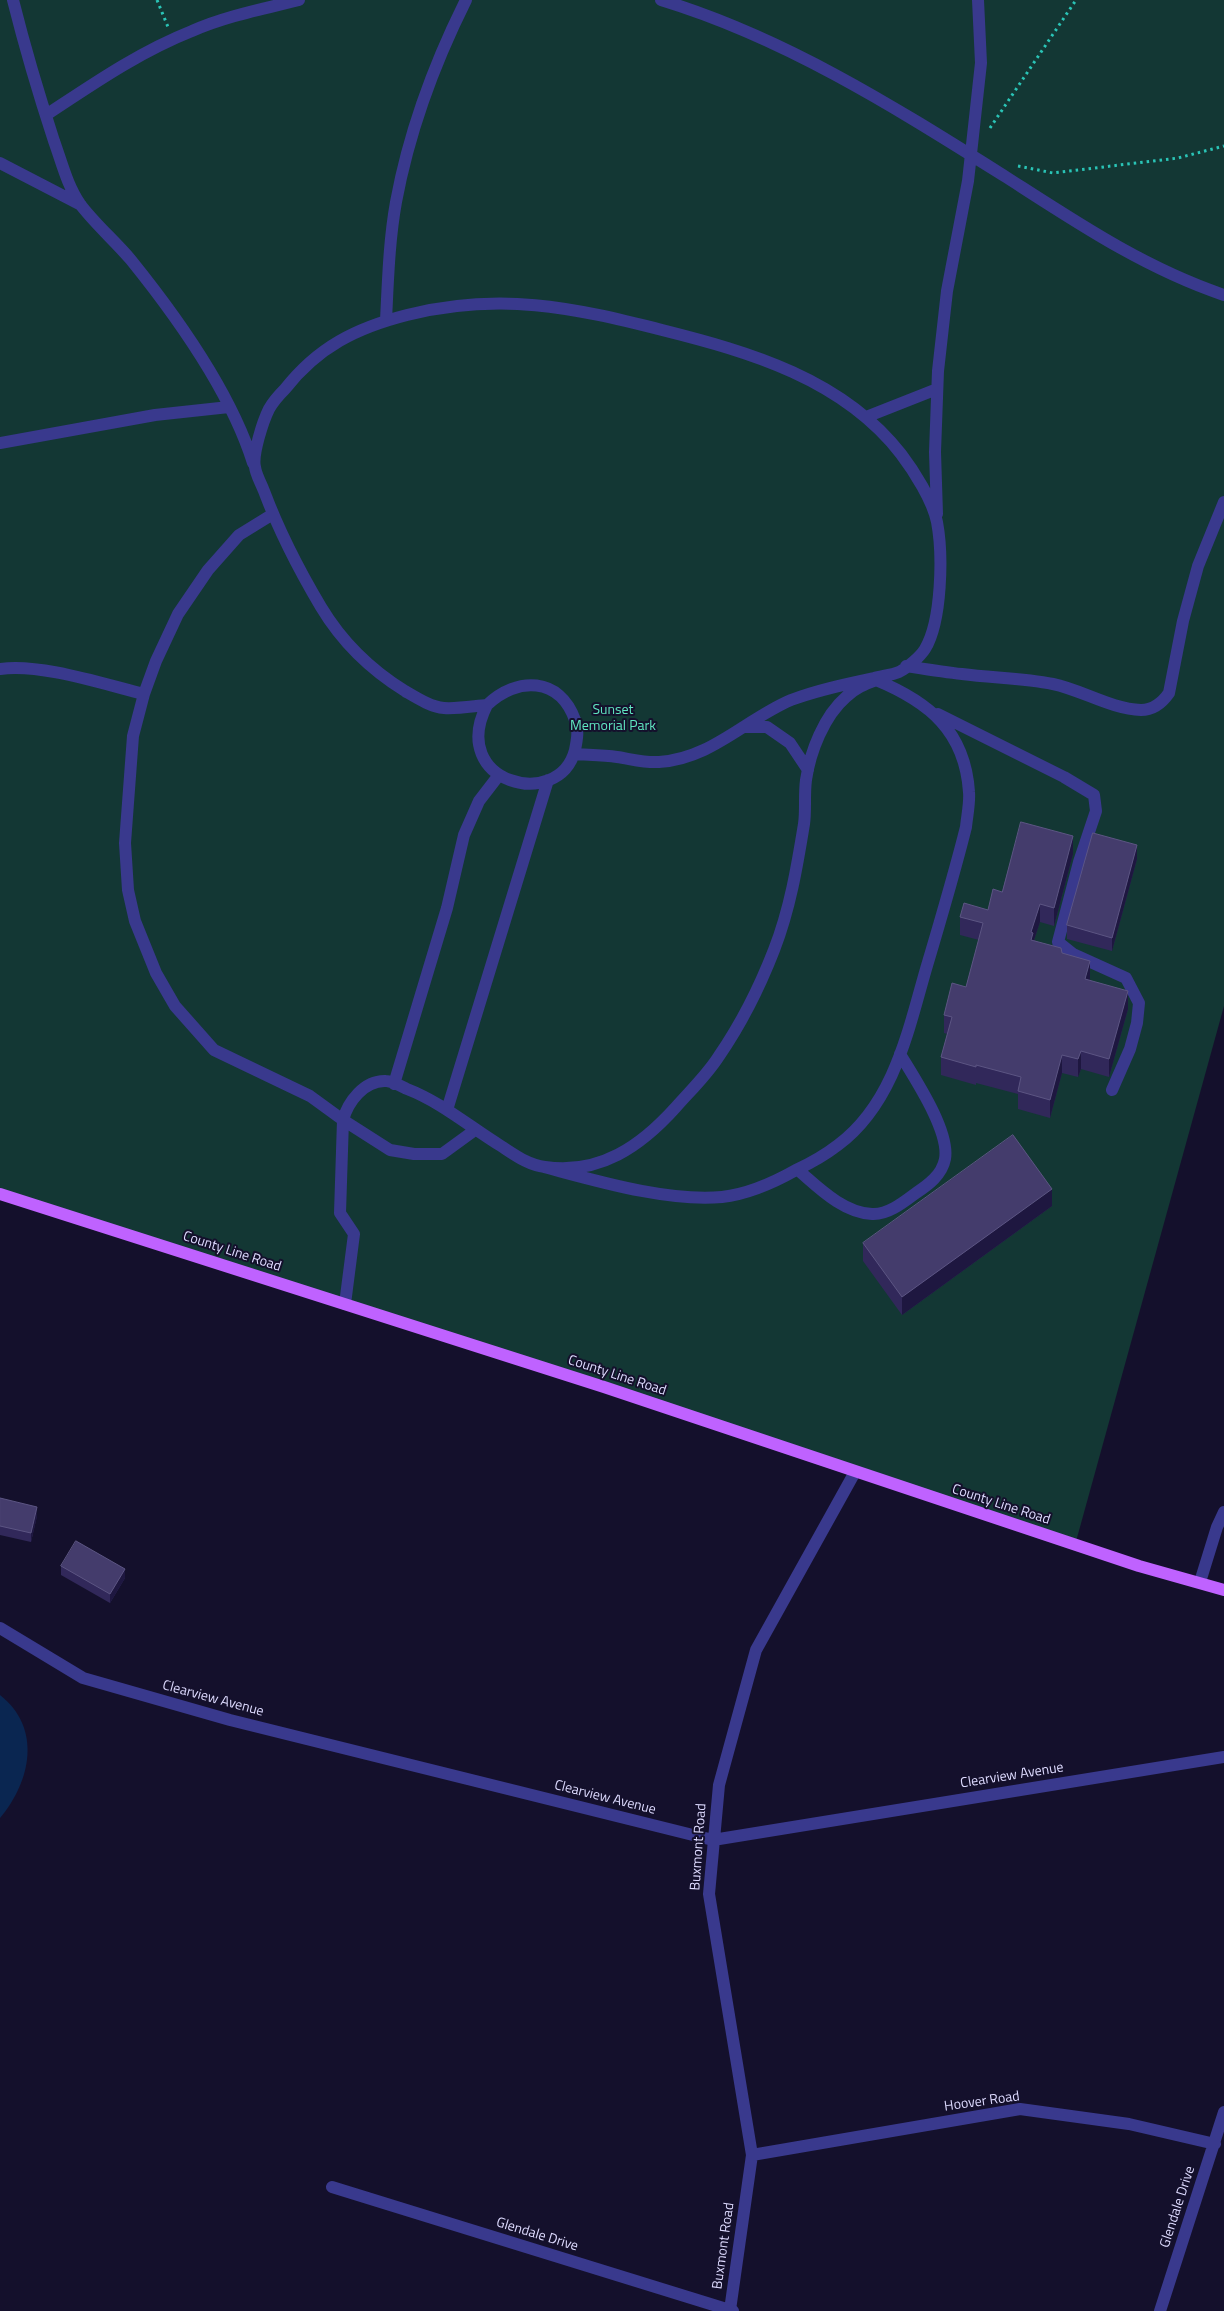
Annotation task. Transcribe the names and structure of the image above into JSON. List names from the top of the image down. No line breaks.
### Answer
{"streets":{"main road":["County Line Road"],"street":["Clearview Avenue","Buxmont Road","Hoover Road","Glendale Drive"]},"crossings":[["County Line Road","Buxmont Road"],["Clearview Avenue","Buxmont Road"],["Buxmont Road","Hoover Road"],["Buxmont Road","Glendale Drive"],["Hoover Road","Glendale Drive"]],"parks":["Sunset Memorial Park"]}
